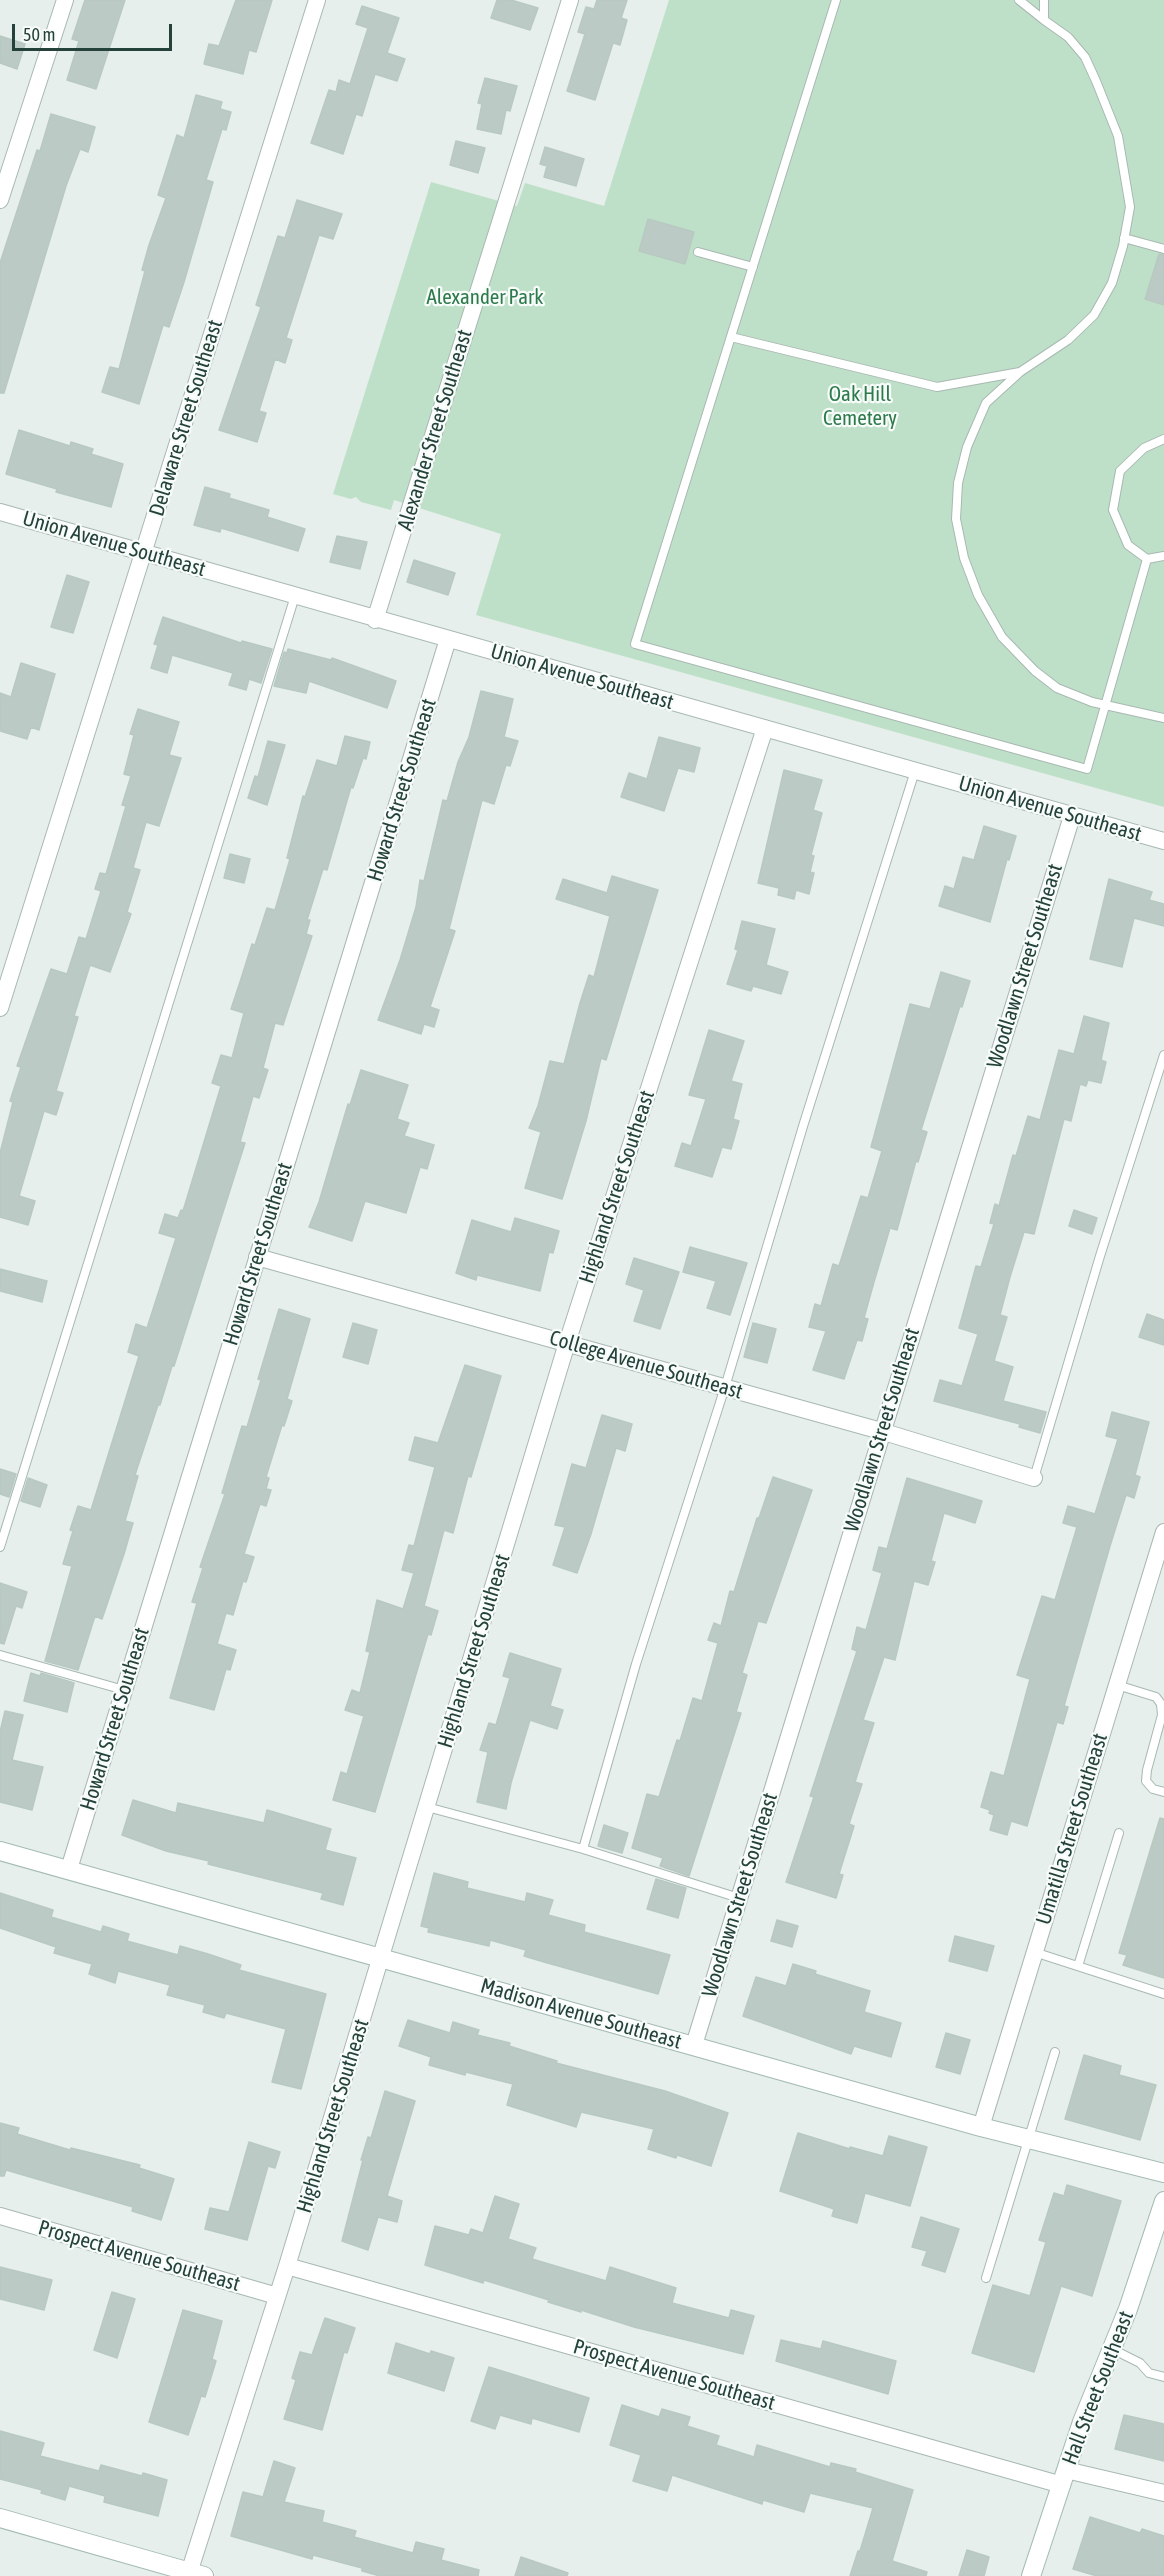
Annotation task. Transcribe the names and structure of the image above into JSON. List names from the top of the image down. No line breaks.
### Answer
{"streets":{"street":["Delaware Street Southeast","Alexander Street Southeast","Union Avenue Southeast","Howard Street Southeast","Woodlawn Street Southeast","Highland Street Southeast","College Avenue Southeast","Umatilla Street Southeast","Madison Avenue Southeast","Prospect Avenue Southeast","Hall Street Southeast"]},"crossings":[["Delaware Street Southeast","Union Avenue Southeast"],["Alexander Street Southeast","Union Avenue Southeast"],["Union Avenue Southeast","Howard Street Southeast"],["Union Avenue Southeast","Woodlawn Street Southeast"],["Union Avenue Southeast","Highland Street Southeast"],["Howard Street Southeast","College Avenue Southeast"],["Howard Street Southeast","Madison Avenue Southeast"],["Woodlawn Street Southeast","College Avenue Southeast"],["Woodlawn Street Southeast","Madison Avenue Southeast"],["Highland Street Southeast","College Avenue Southeast"],["Highland Street Southeast","Madison Avenue Southeast"],["Highland Street Southeast","Prospect Avenue Southeast"],["Umatilla Street Southeast","Madison Avenue Southeast"],["Prospect Avenue Southeast","Hall Street Southeast"]],"parks":["Alexander Park","Oak Hill Cemetery"],"scale_bar":"50 m"}
